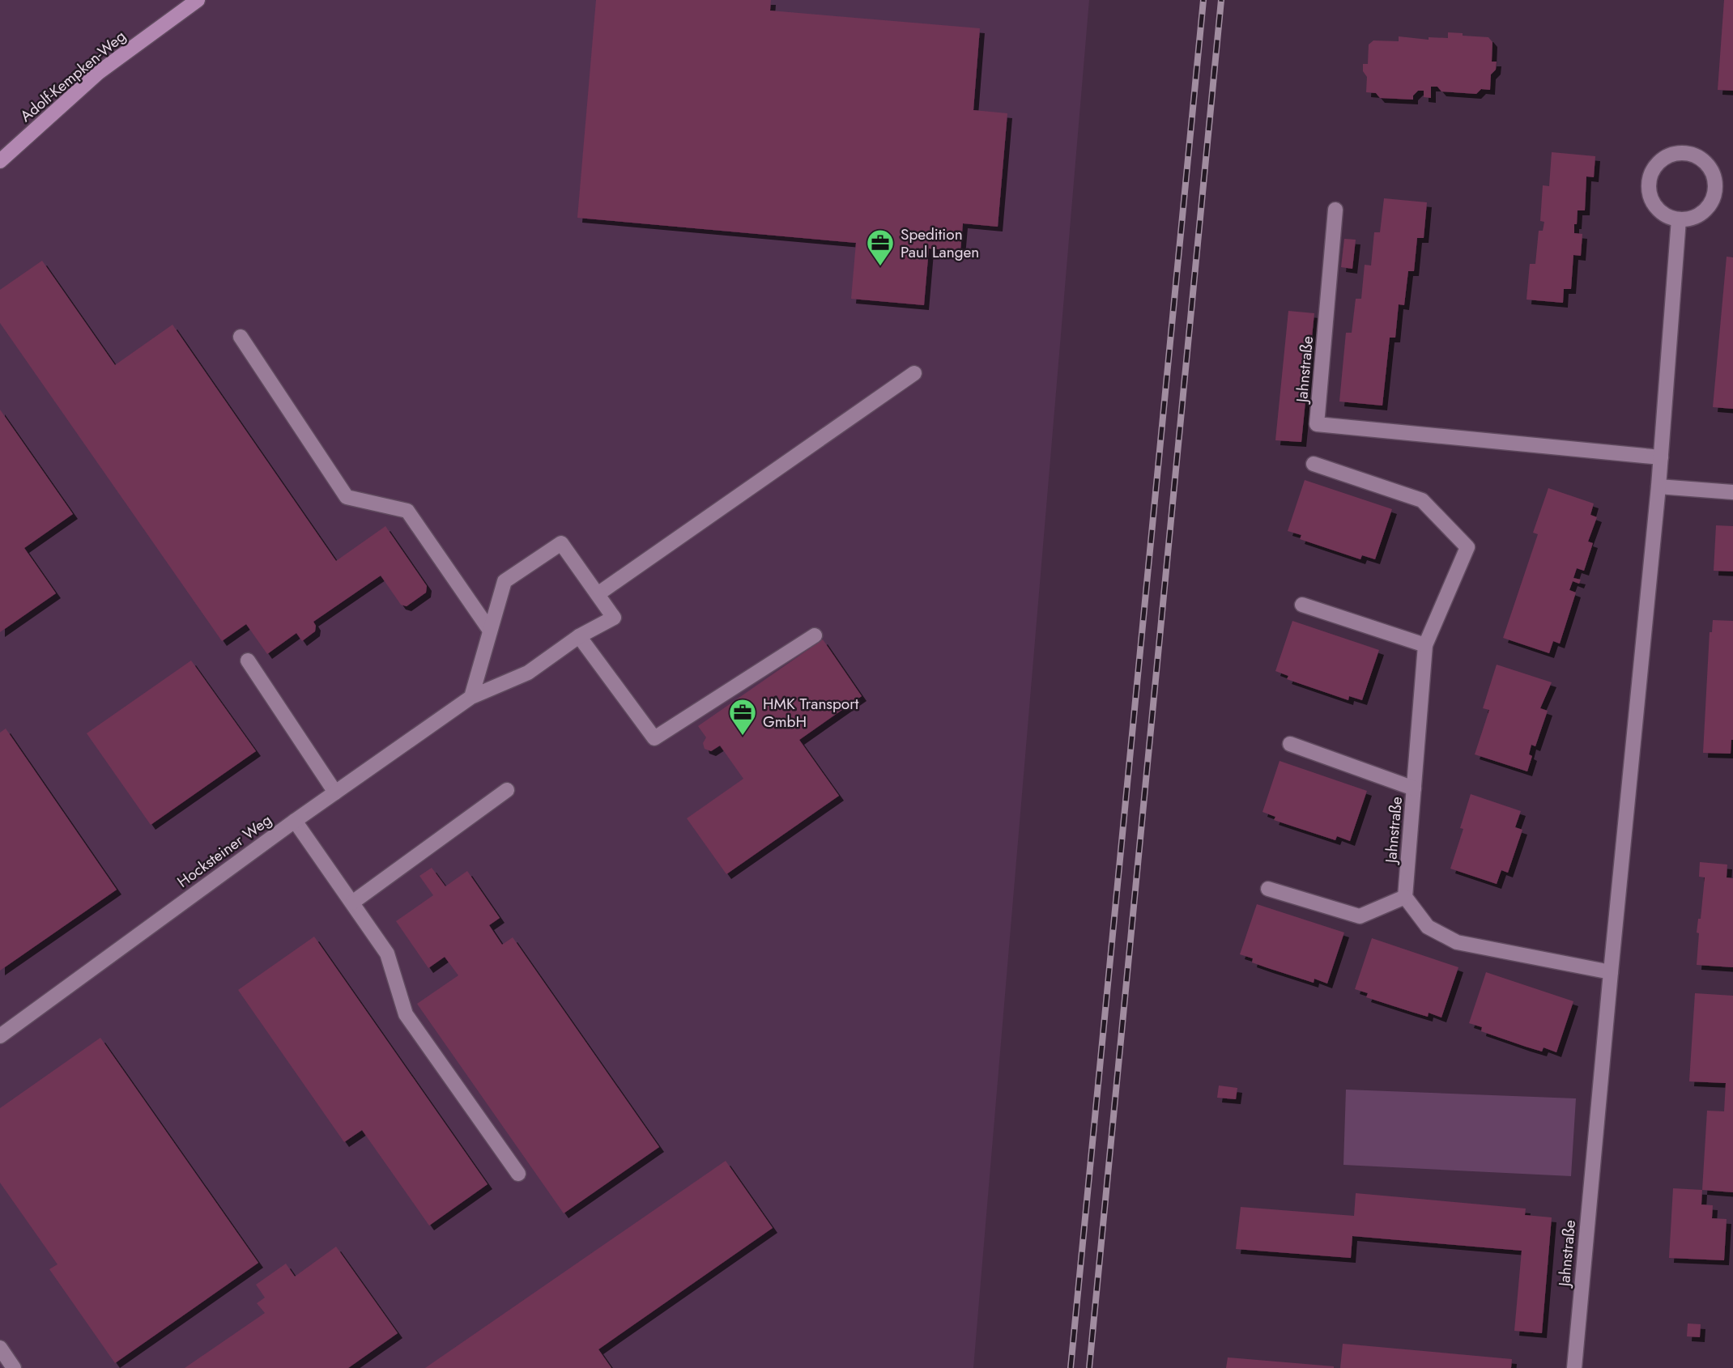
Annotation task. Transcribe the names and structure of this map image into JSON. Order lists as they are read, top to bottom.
{
  "streets": {
    "main road": ["Adolf-Kempken-Weg"],
    "street": ["Jahnstraße", "Hocksteiner Weg"]
  },
  "places": {
    "office": ["Spedition Paul Langen", "HMK Transport GmbH"]
  }
}
